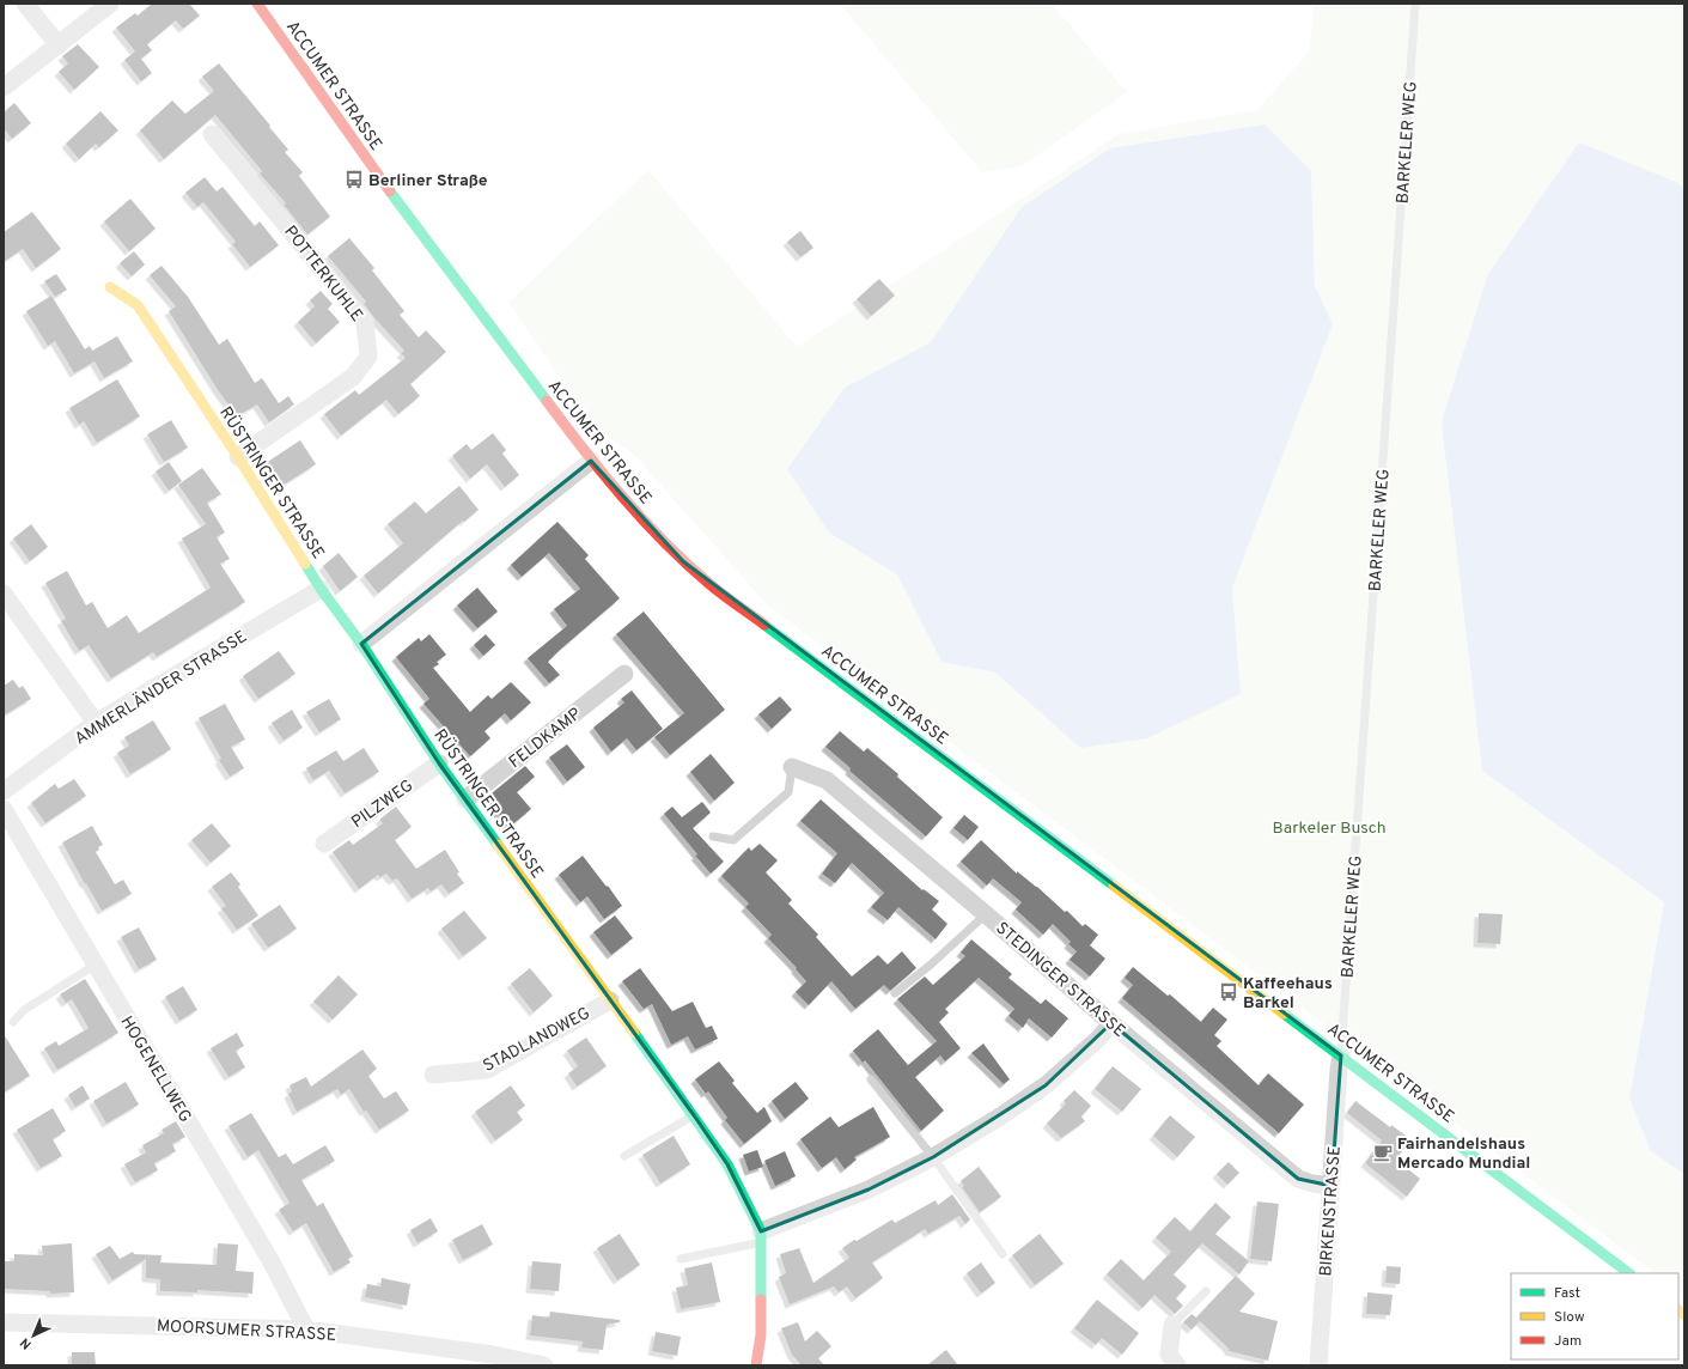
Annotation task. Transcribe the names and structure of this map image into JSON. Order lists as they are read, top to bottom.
{
  "streets": {
    "street": [
      "ACCUMER STRASSE",
      "POTTERKUHLE",
      "RÜSTRINGER STRASSE",
      "AMMERLÄNDER STRASSE",
      "FELDKAMP",
      "PILZWEG",
      "STEDINGER STRASSE",
      "STADLANDWEG",
      "HOGENELLWEG",
      "BIRKENSTRASSE",
      "MOORSUMER STRASSE"
    ],
    "lane": ["BARKELER WEG"]
  },
  "crossings": [
    ["ACCUMER STRASSE", "BARKELER WEG"],
    ["ACCUMER STRASSE", "BIRKENSTRASSE"],
    ["BARKELER WEG", "BIRKENSTRASSE"],
    ["POTTERKUHLE", "RÜSTRINGER STRASSE"],
    ["RÜSTRINGER STRASSE", "AMMERLÄNDER STRASSE"],
    ["RÜSTRINGER STRASSE", "FELDKAMP"],
    ["RÜSTRINGER STRASSE", "PILZWEG"],
    ["RÜSTRINGER STRASSE", "STADLANDWEG"],
    ["STEDINGER STRASSE", "BIRKENSTRASSE"],
    ["HOGENELLWEG", "MOORSUMER STRASSE"]
  ],
  "parks": ["Barkeler Busch"],
  "places": {
    "bus stop": ["Berliner Straße", "Kaffeehaus Barkel"],
    "cafe": ["Fairhandelshaus Mercado Mundial"]
  },
  "legend": ["Fast", "Slow", "Jam"],
  "north": "bottom left"
}
